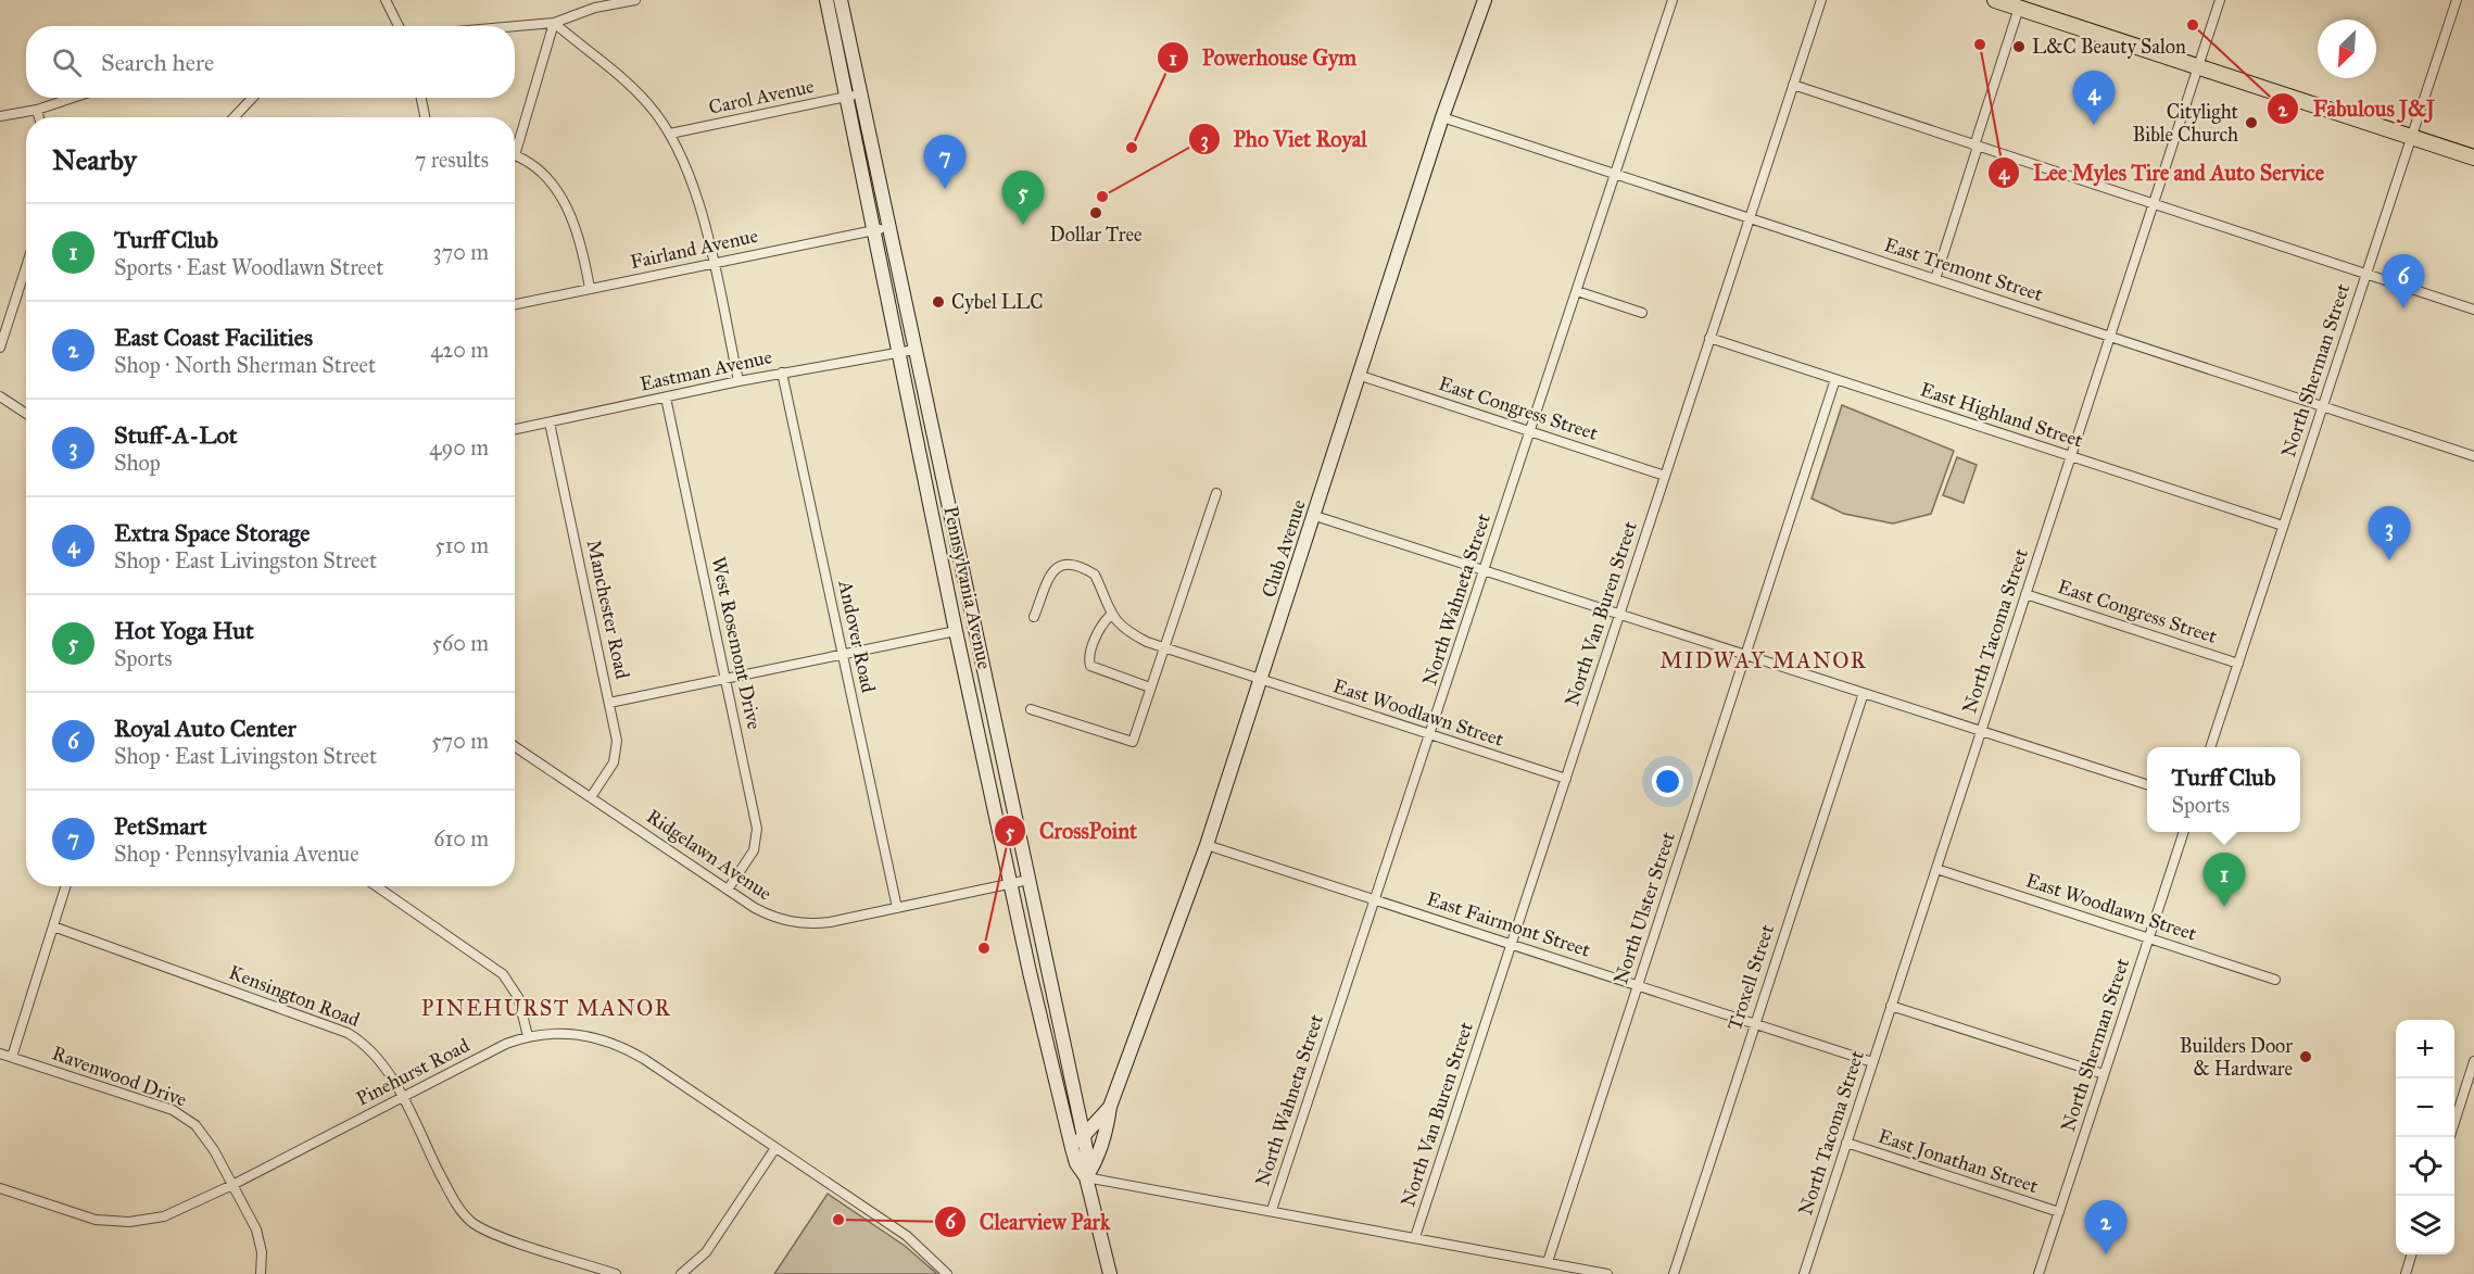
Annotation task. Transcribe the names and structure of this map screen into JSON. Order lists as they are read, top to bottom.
{
  "streets": {
    "street": [
      "Carol Avenue",
      "Fairland Avenue",
      "East Tremont Street",
      "Eastman Avenue",
      "North Sherman Street",
      "East Congress Street",
      "East Highland Street",
      "Club Avenue",
      "Pennsylvania Avenue",
      "North Wahneta Street",
      "Manchester Road",
      "North Van Buren Street",
      "North Tacoma Street",
      "Andover Road",
      "West Rosemont Drive",
      "East Woodlawn Street",
      "Ridgelawn Avenue",
      "North Ulster Street",
      "East Fairmont Street",
      "Troxell Street",
      "Kensington Road",
      "Pinehurst Road",
      "Ravenwood Drive",
      "East Jonathan Street"
    ]
  },
  "crossings": [
    ["Carol Avenue", "Pennsylvania Avenue"],
    ["Fairland Avenue", "Pennsylvania Avenue"],
    ["East Tremont Street", "North Sherman Street"],
    ["East Tremont Street", "Club Avenue"],
    ["East Tremont Street", "North Wahneta Street"],
    ["East Tremont Street", "North Van Buren Street"],
    ["East Tremont Street", "North Tacoma Street"],
    ["Eastman Avenue", "Pennsylvania Avenue"],
    ["Eastman Avenue", "Manchester Road"],
    ["Eastman Avenue", "Andover Road"],
    ["Eastman Avenue", "West Rosemont Drive"],
    ["North Sherman Street", "East Congress Street"],
    ["North Sherman Street", "East Highland Street"],
    ["North Sherman Street", "East Woodlawn Street"],
    ["North Sherman Street", "East Jonathan Street"],
    ["East Congress Street", "Club Avenue"],
    ["East Congress Street", "North Wahneta Street"],
    ["East Congress Street", "North Van Buren Street"],
    ["East Congress Street", "North Tacoma Street"],
    ["East Highland Street", "North Van Buren Street"],
    ["East Highland Street", "North Tacoma Street"],
    ["East Highland Street", "North Ulster Street"],
    ["Club Avenue", "Pennsylvania Avenue"],
    ["Club Avenue", "East Woodlawn Street"],
    ["Club Avenue", "East Fairmont Street"],
    ["Pennsylvania Avenue", "Ridgelawn Avenue"],
    ["North Wahneta Street", "East Woodlawn Street"],
    ["North Wahneta Street", "East Fairmont Street"],
    ["Manchester Road", "Ridgelawn Avenue"],
    ["North Van Buren Street", "East Woodlawn Street"],
    ["North Van Buren Street", "East Fairmont Street"],
    ["North Tacoma Street", "East Woodlawn Street"],
    ["North Tacoma Street", "East Fairmont Street"],
    ["North Tacoma Street", "East Jonathan Street"],
    ["Andover Road", "Ridgelawn Avenue"],
    ["West Rosemont Drive", "Ridgelawn Avenue"],
    ["North Ulster Street", "East Fairmont Street"],
    ["East Fairmont Street", "Troxell Street"],
    ["Kensington Road", "Pinehurst Road"],
    ["Pinehurst Road", "Ravenwood Drive"]
  ],
  "districts": ["MIDWAY MANOR", "PINEHURST MANOR"],
  "places": [
    "Fabulous J&J",
    "Lee Myles Tire and Auto Service",
    "L&C Beauty Salon",
    "Citylight Bible Church",
    "Powerhouse Gym",
    "Pho Viet Royal",
    "Dollar Tree",
    "Cybel LLC",
    "CrossPoint",
    "Builders Door & Hardware",
    "Clearview Park"
  ],
  "north": "bottom left",
  "page": {
    "search": "Search here",
    "pins": [
      "4",
      "7",
      "5",
      "6",
      "3",
      "1",
      "2"
    ],
    "heading": ["Nearby", "7 results"],
    "list": [
      {
        "mark": "1",
        "name": "Turff Club",
        "note": "Sports · East Woodlawn Street",
        "value": "370 m"
      },
      {
        "mark": "2",
        "name": "East Coast Facilities",
        "note": "Shop · North Sherman Street",
        "value": "420 m"
      },
      {
        "mark": "3",
        "name": "Stuff-A-Lot",
        "note": "Shop",
        "value": "490 m"
      },
      {
        "mark": "4",
        "name": "Extra Space Storage",
        "note": "Shop · East Livingston Street",
        "value": "510 m"
      },
      {
        "mark": "5",
        "name": "Hot Yoga Hut",
        "note": "Sports",
        "value": "560 m"
      },
      {
        "mark": "6",
        "name": "Royal Auto Center",
        "note": "Shop · East Livingston Street",
        "value": "570 m"
      },
      {
        "mark": "7",
        "name": "PetSmart",
        "note": "Shop · Pennsylvania Avenue",
        "value": "610 m"
      }
    ],
    "popup": ["Turff Club", "Sports"],
    "map_buttons": ["+", "−"]
  }
}
